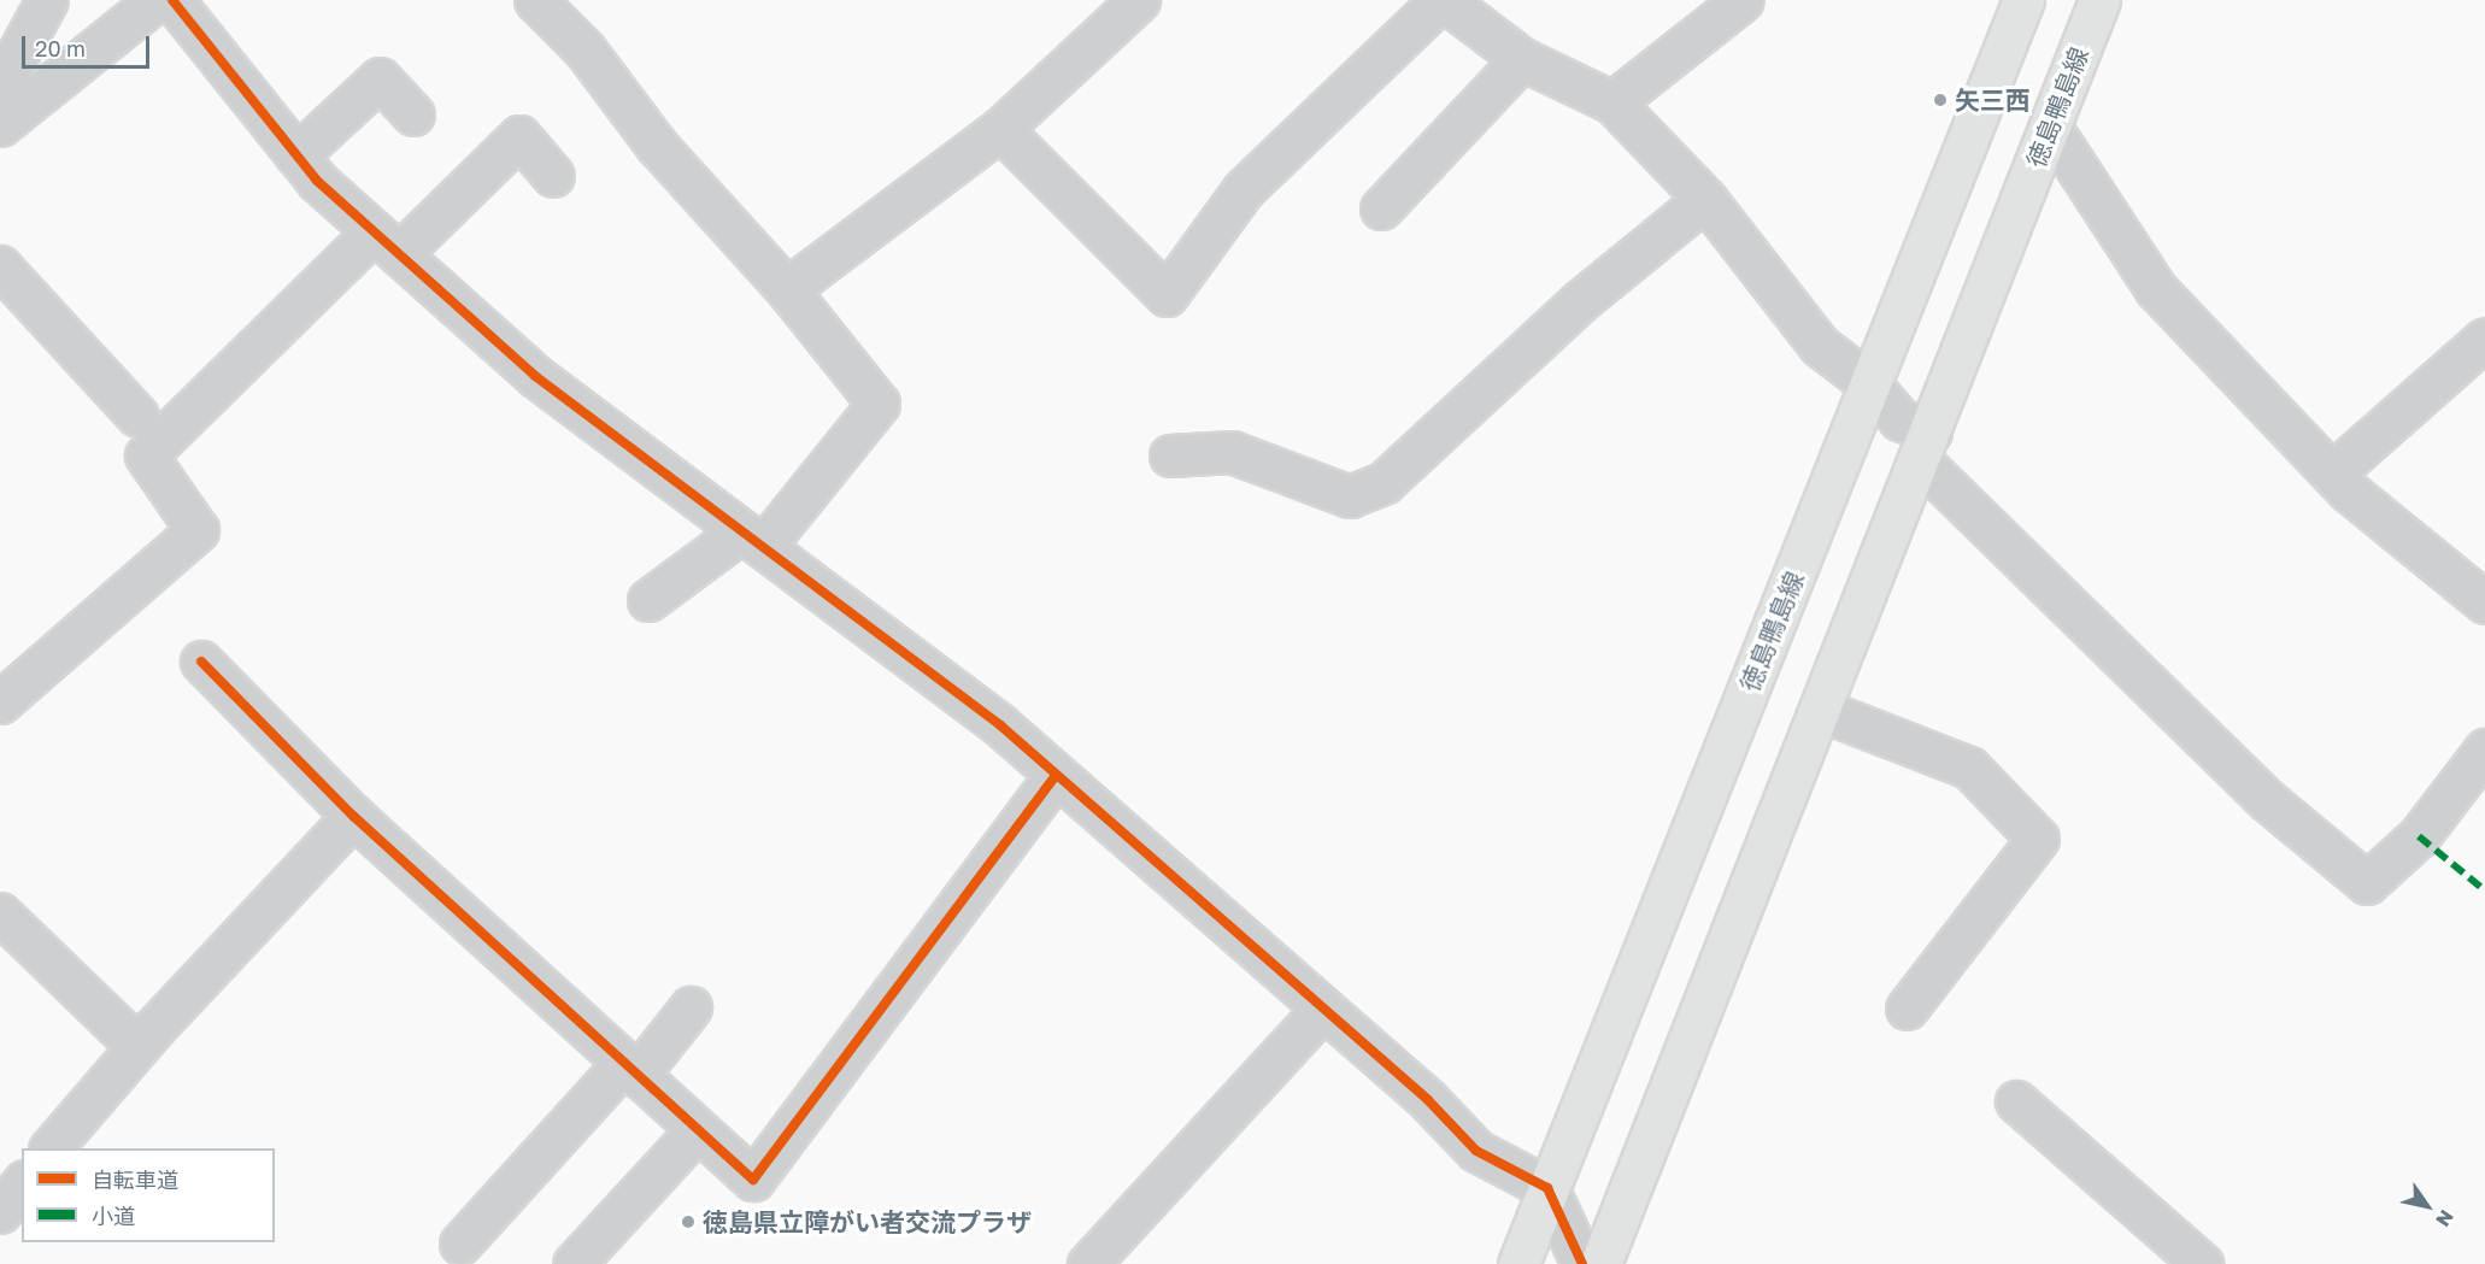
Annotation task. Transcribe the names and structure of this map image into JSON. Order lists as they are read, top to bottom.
{
  "streets": {
    "main road": ["徳島鴨島線"]
  },
  "places": ["矢三西", "徳島県立障がい者交流プラザ"],
  "legend": ["自転車道", "小道"],
  "scale_bar": "20 m",
  "north": "bottom right"
}
